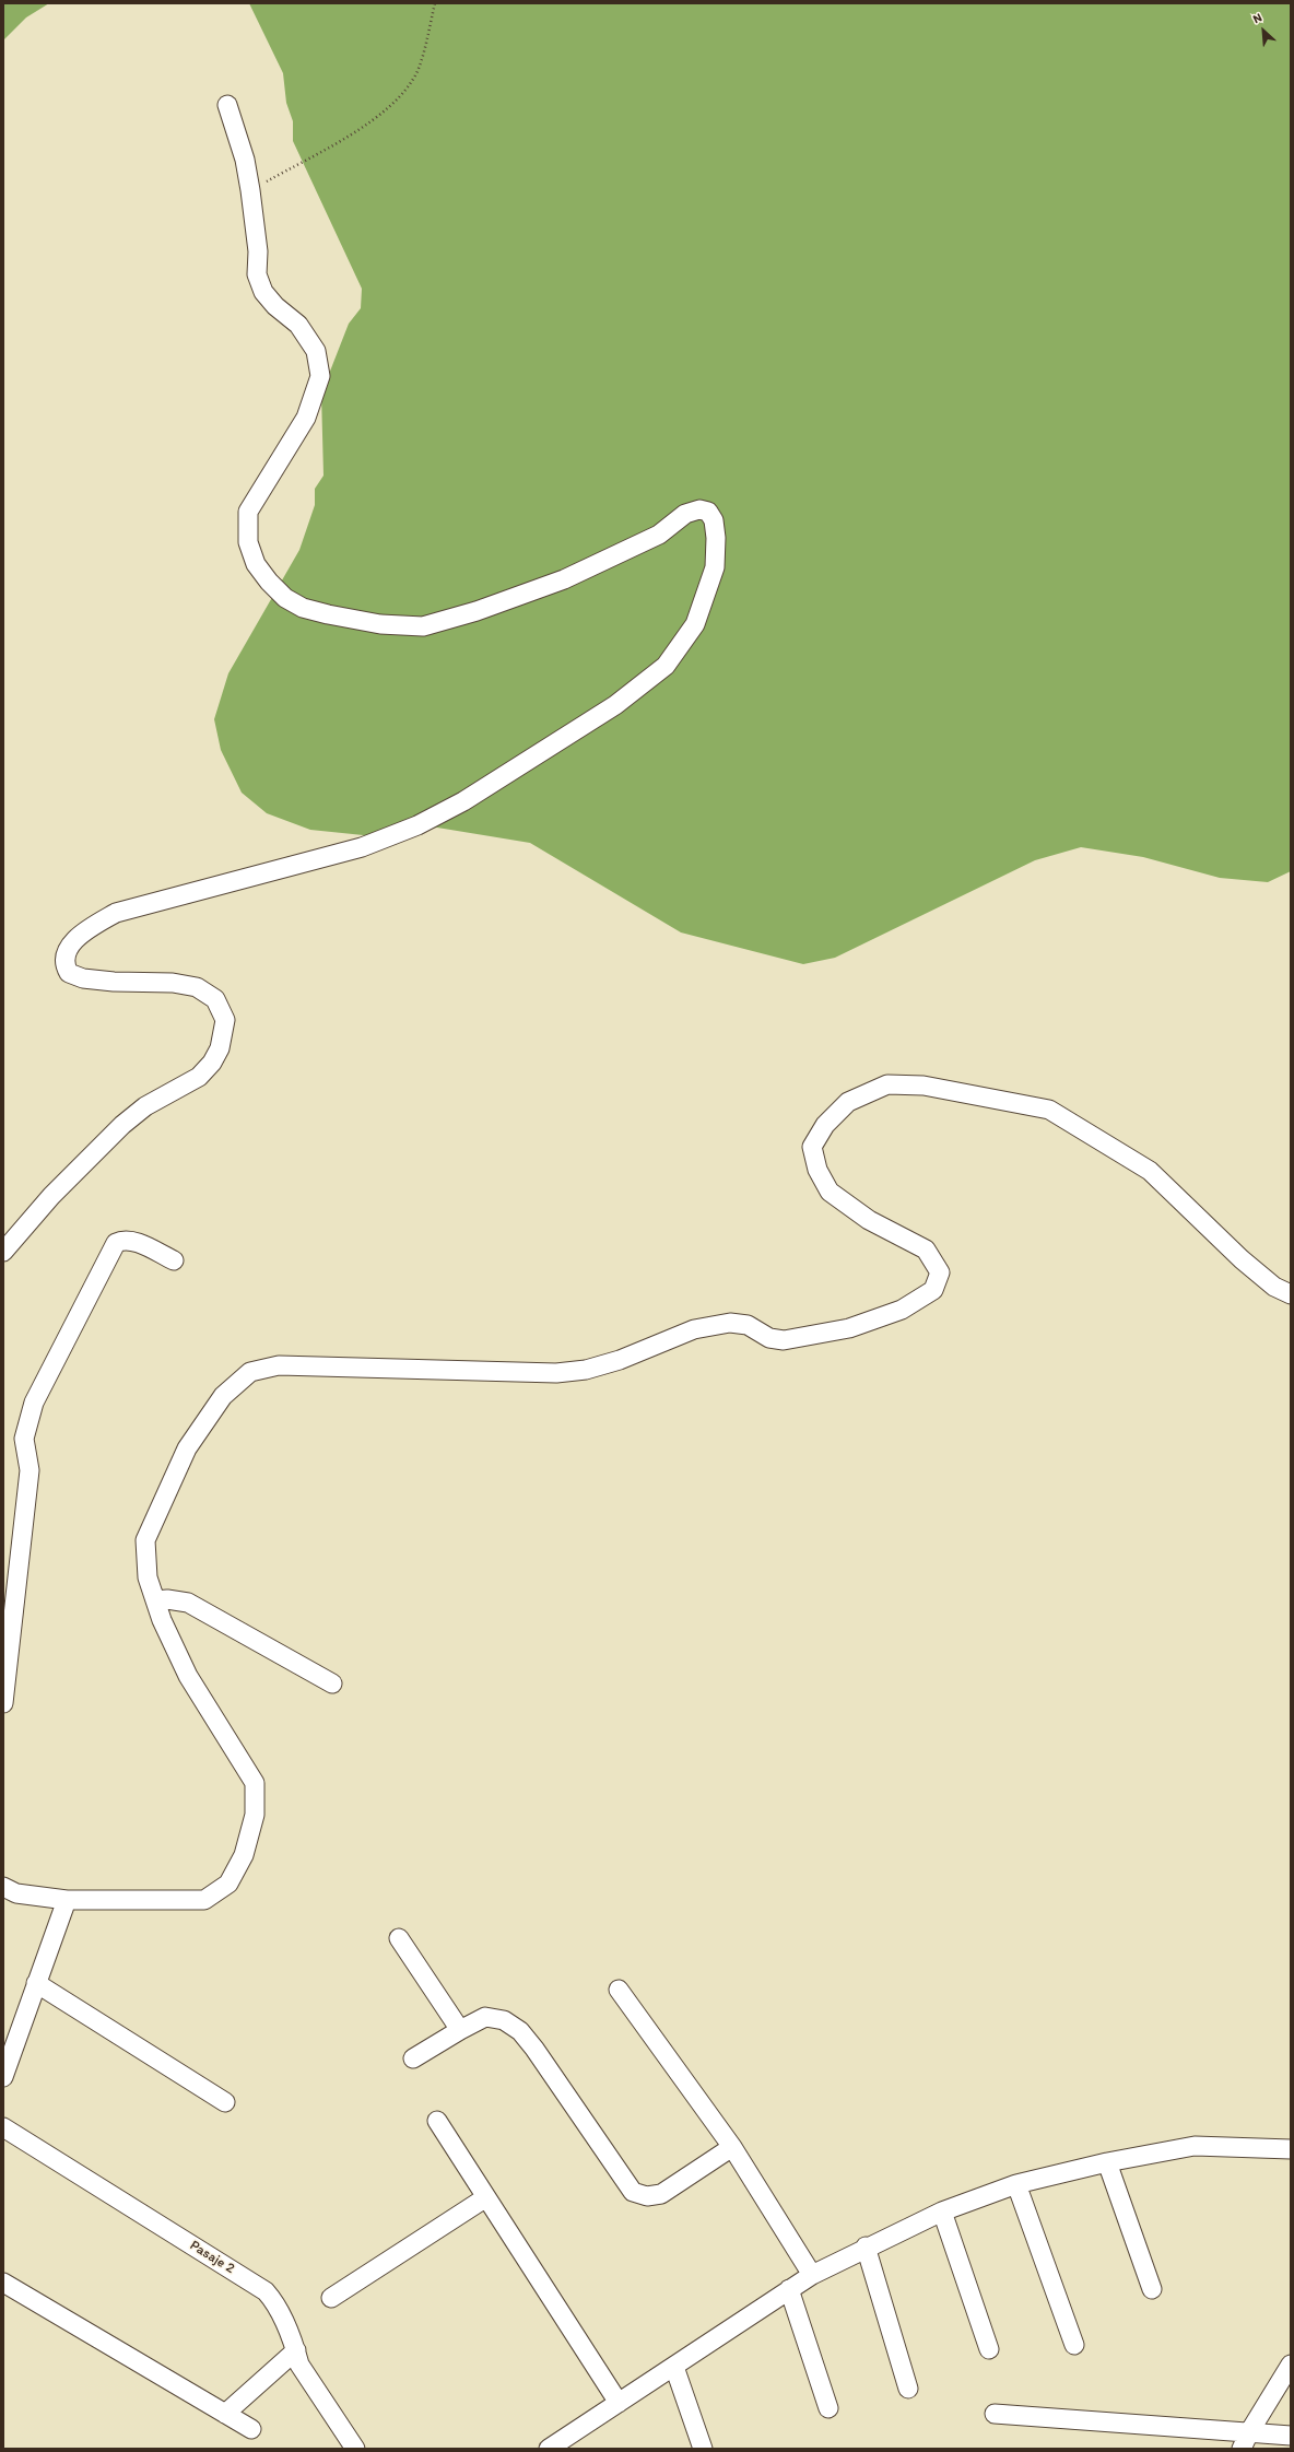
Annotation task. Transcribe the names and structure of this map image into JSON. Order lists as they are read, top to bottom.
{
  "streets": {
    "street": ["Pasaje 2"]
  },
  "north": "top left"
}
